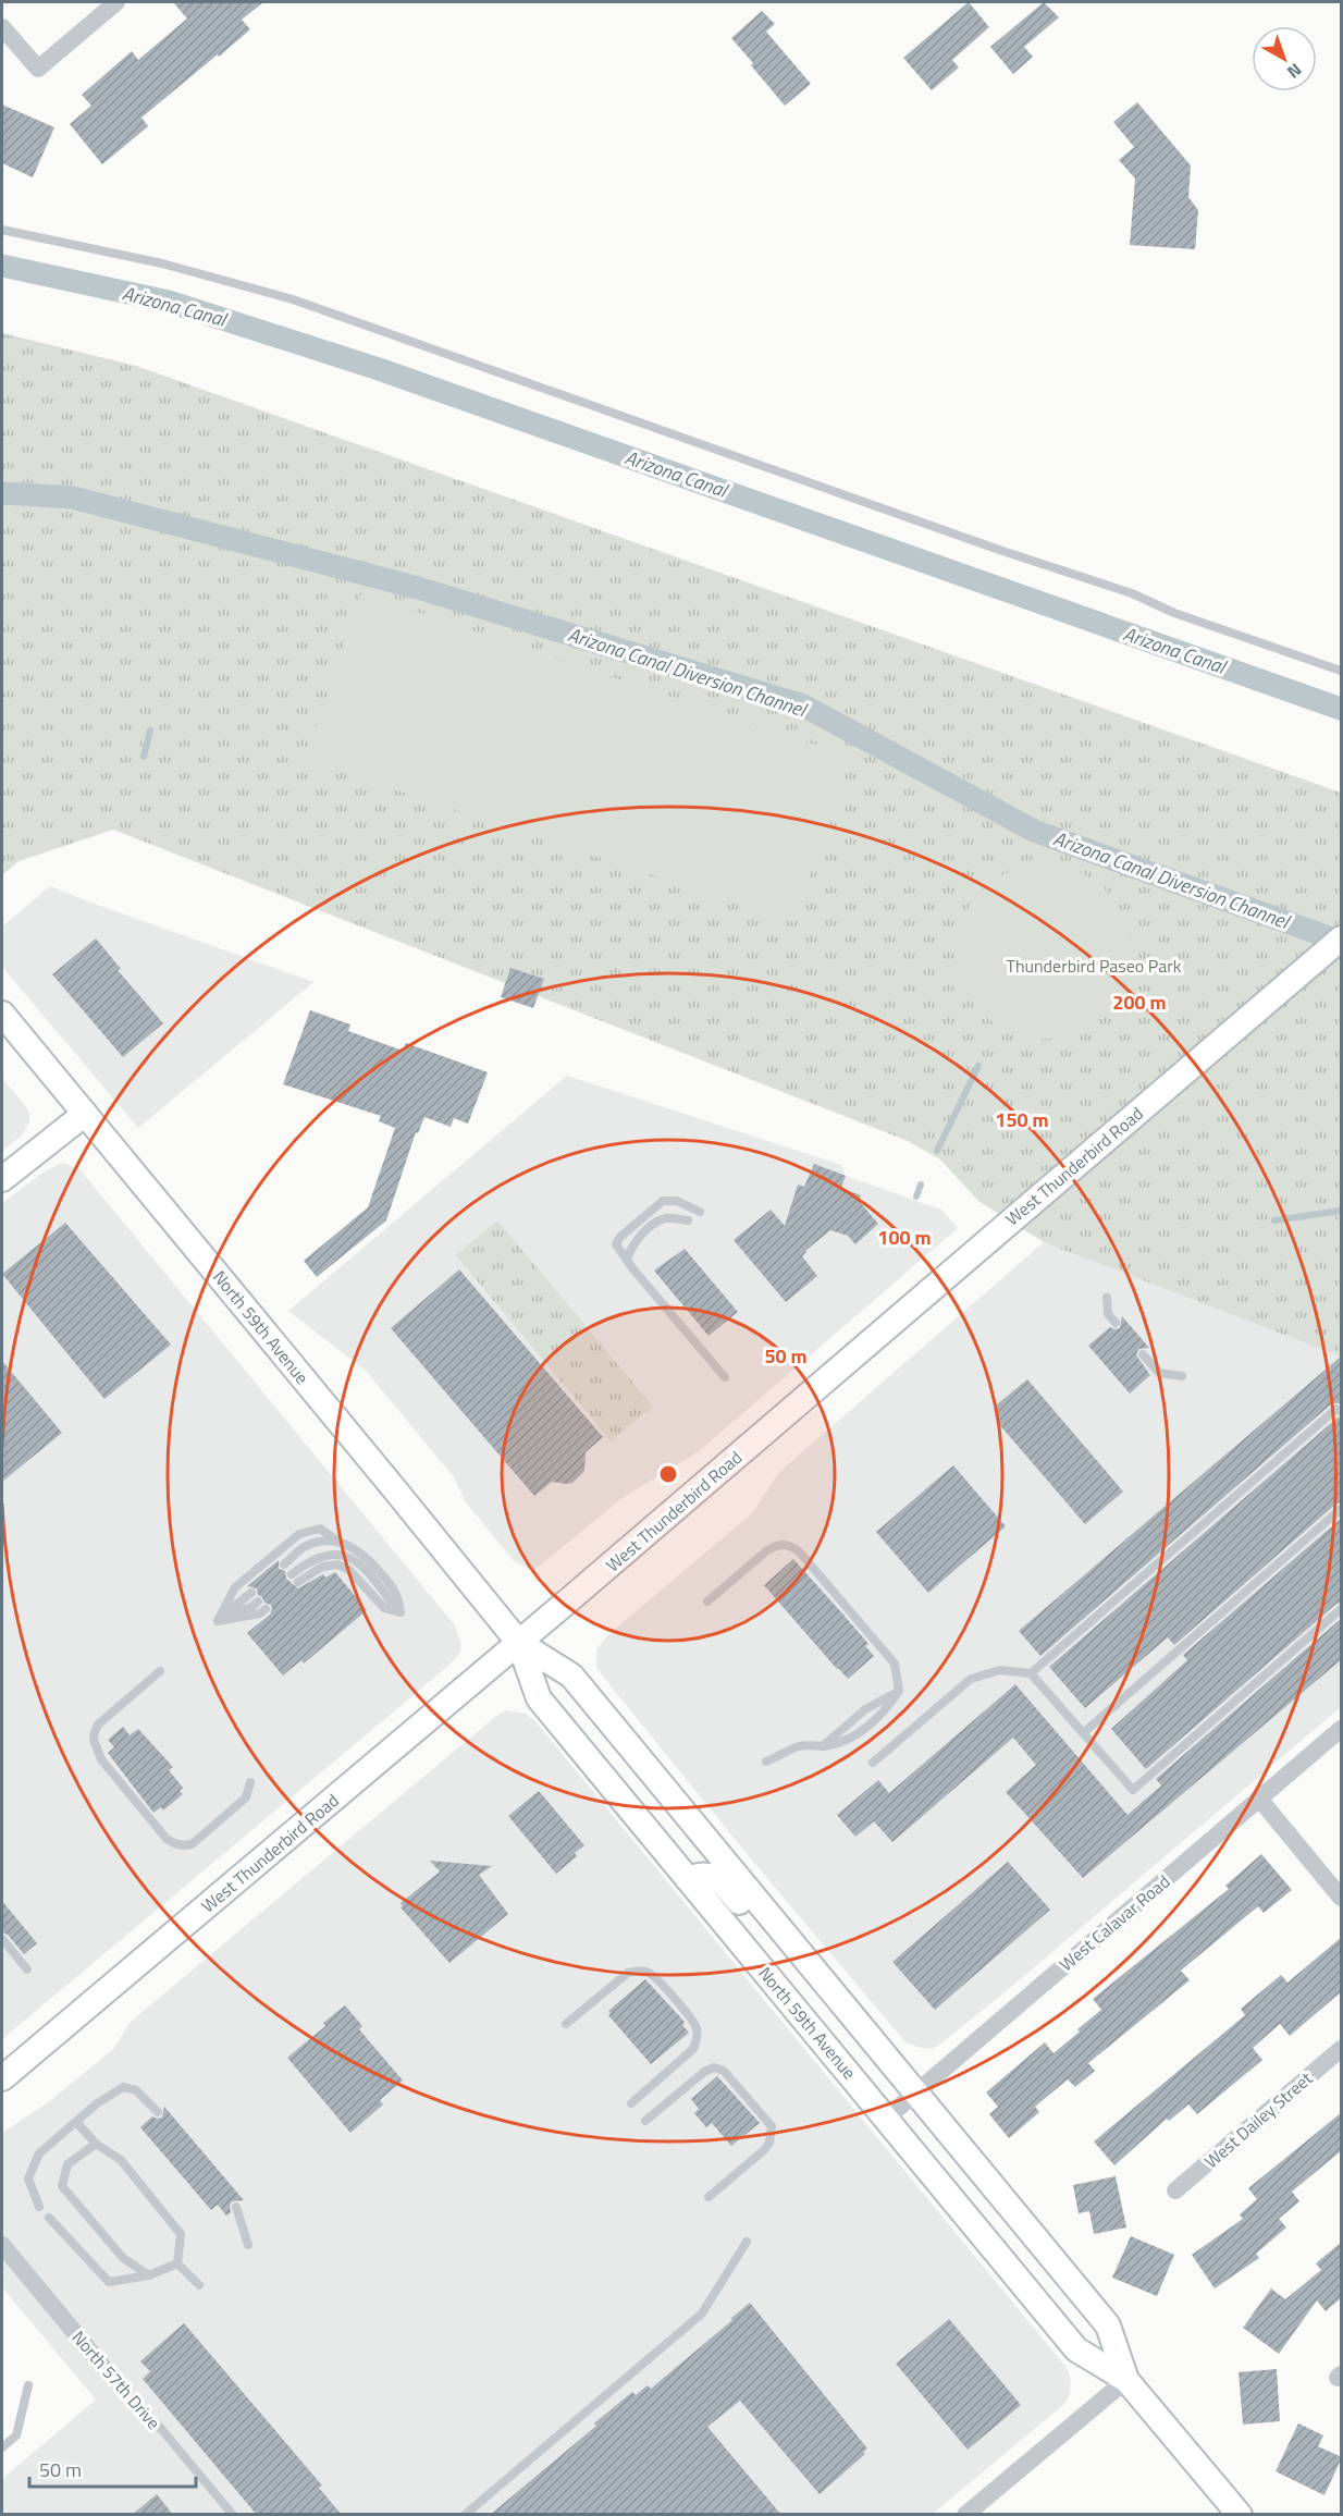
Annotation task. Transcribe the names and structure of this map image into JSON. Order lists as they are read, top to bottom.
{
  "streets": {
    "main road": ["West Thunderbird Road", "North 59th Avenue"],
    "street": ["West Calavar Road", "West Dailey Street", "North 57th Drive"]
  },
  "crossings": [
    ["West Thunderbird Road", "North 59th Avenue"],
    ["North 59th Avenue", "West Calavar Road"]
  ],
  "water": ["Arizona Canal", "Arizona Canal Diversion Channel"],
  "parks": ["Thunderbird Paseo Park"],
  "scale_bar": "50 m",
  "north": "bottom right",
  "rings": [
    "200 m",
    "150 m",
    "100 m",
    "50 m"
  ]
}
